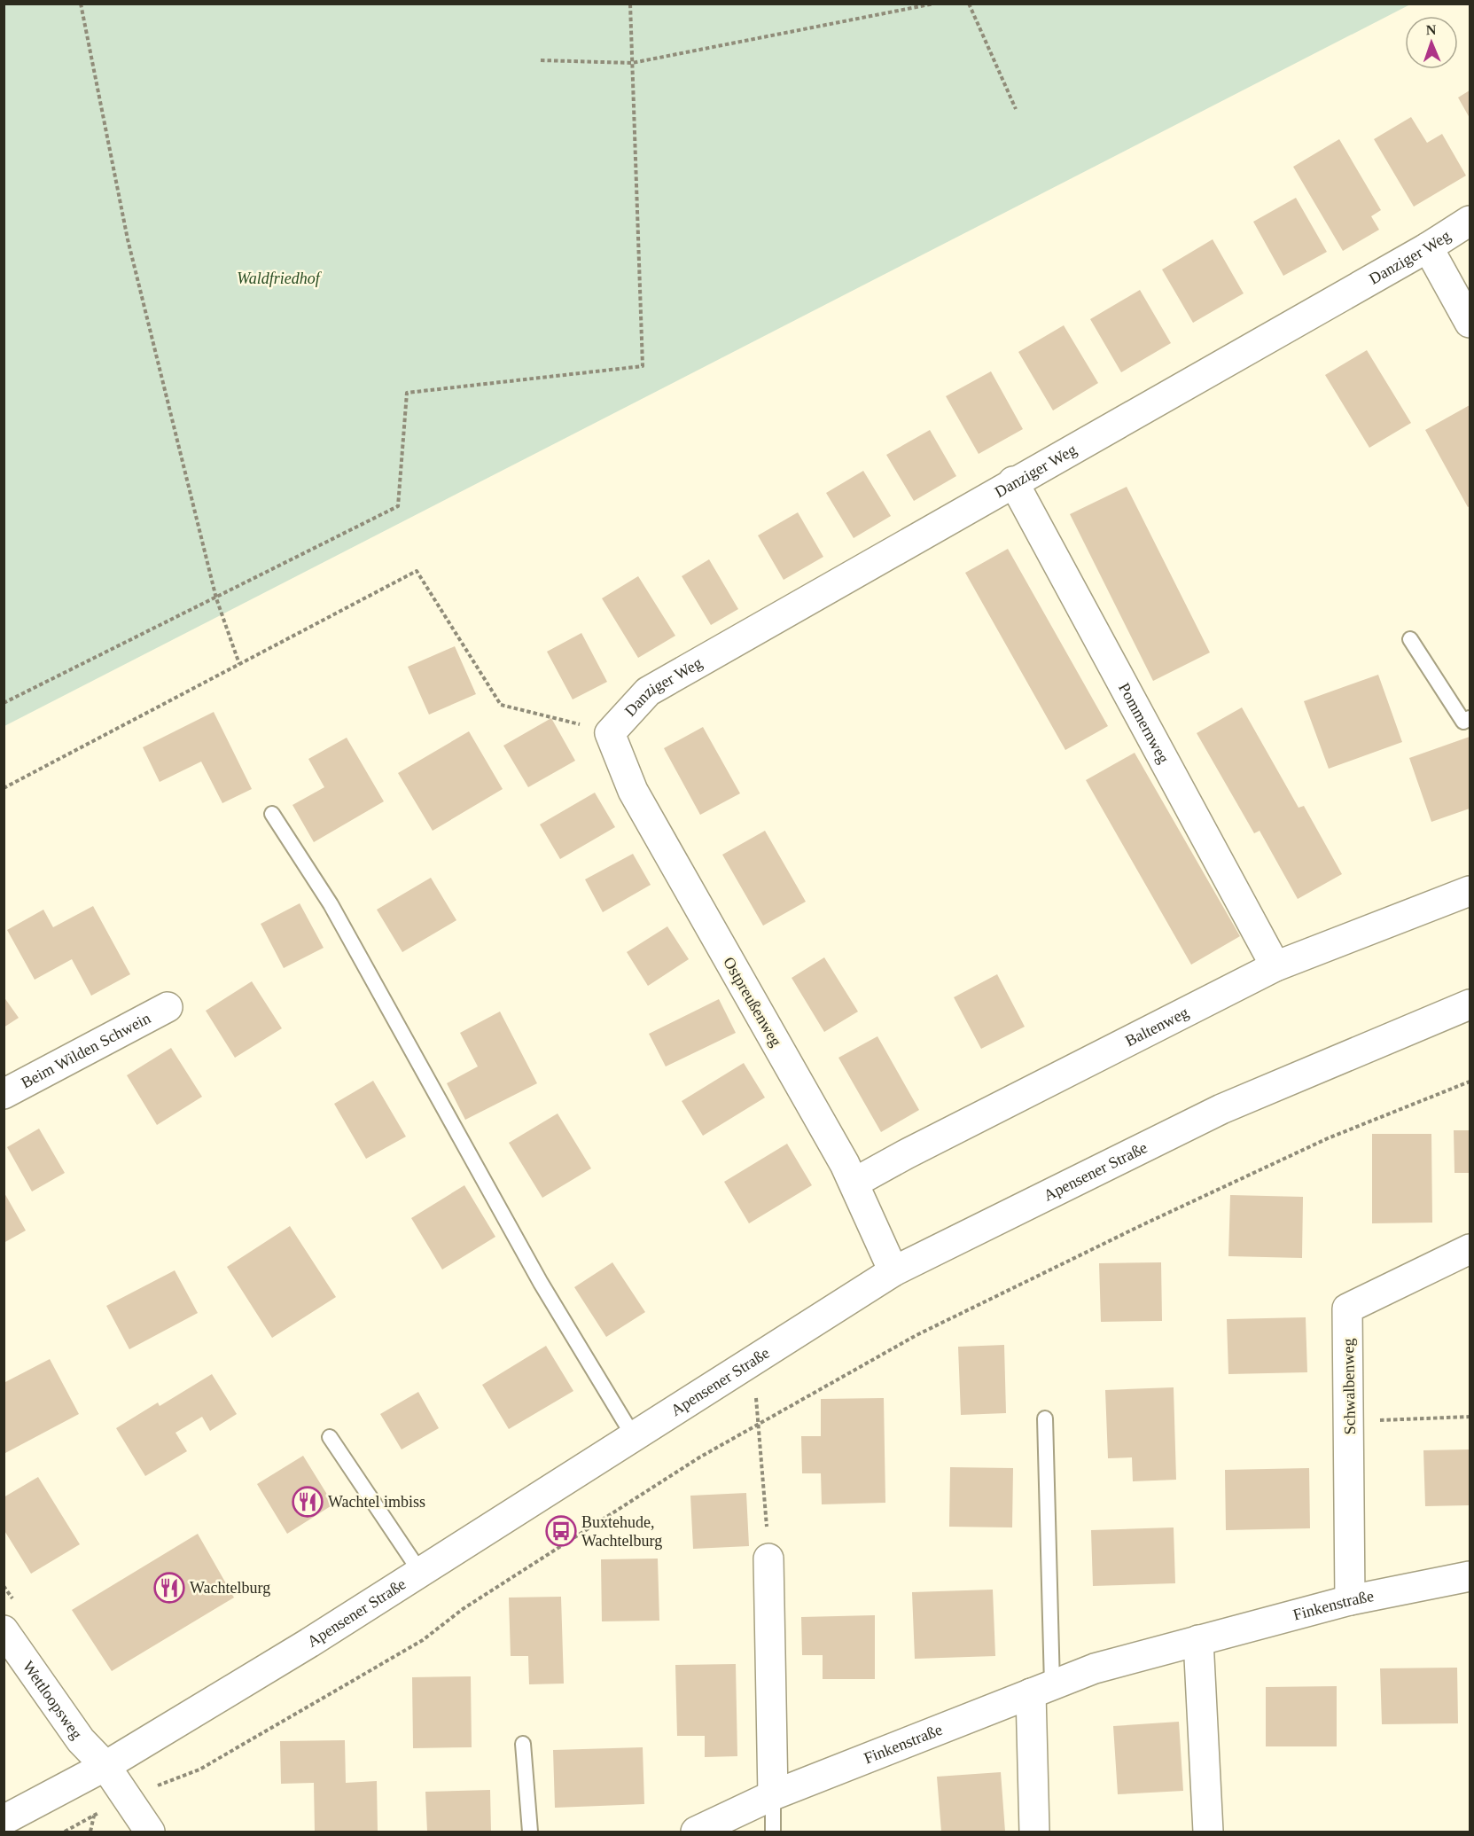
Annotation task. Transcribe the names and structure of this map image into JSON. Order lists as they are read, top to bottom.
{
  "streets": {
    "street": [
      "Danziger Weg",
      "Pommernweg",
      "Ostpreußenweg",
      "Baltenweg",
      "Beim Wilden Schwein",
      "Apensener Straße",
      "Schwalbenweg",
      "Finkenstraße",
      "Wettloopsweg"
    ]
  },
  "crossings": [
    ["Danziger Weg", "Pommernweg"],
    ["Danziger Weg", "Ostpreußenweg"],
    ["Pommernweg", "Baltenweg"],
    ["Ostpreußenweg", "Baltenweg"],
    ["Ostpreußenweg", "Apensener Straße"],
    ["Apensener Straße", "Wettloopsweg"],
    ["Schwalbenweg", "Finkenstraße"]
  ],
  "parks": ["Waldfriedhof"],
  "places": {
    "restaurant": ["Wachtel imbiss", "Wachtelburg"],
    "bus stop": ["Buxtehude, Wachtelburg"]
  },
  "north": "top"
}
